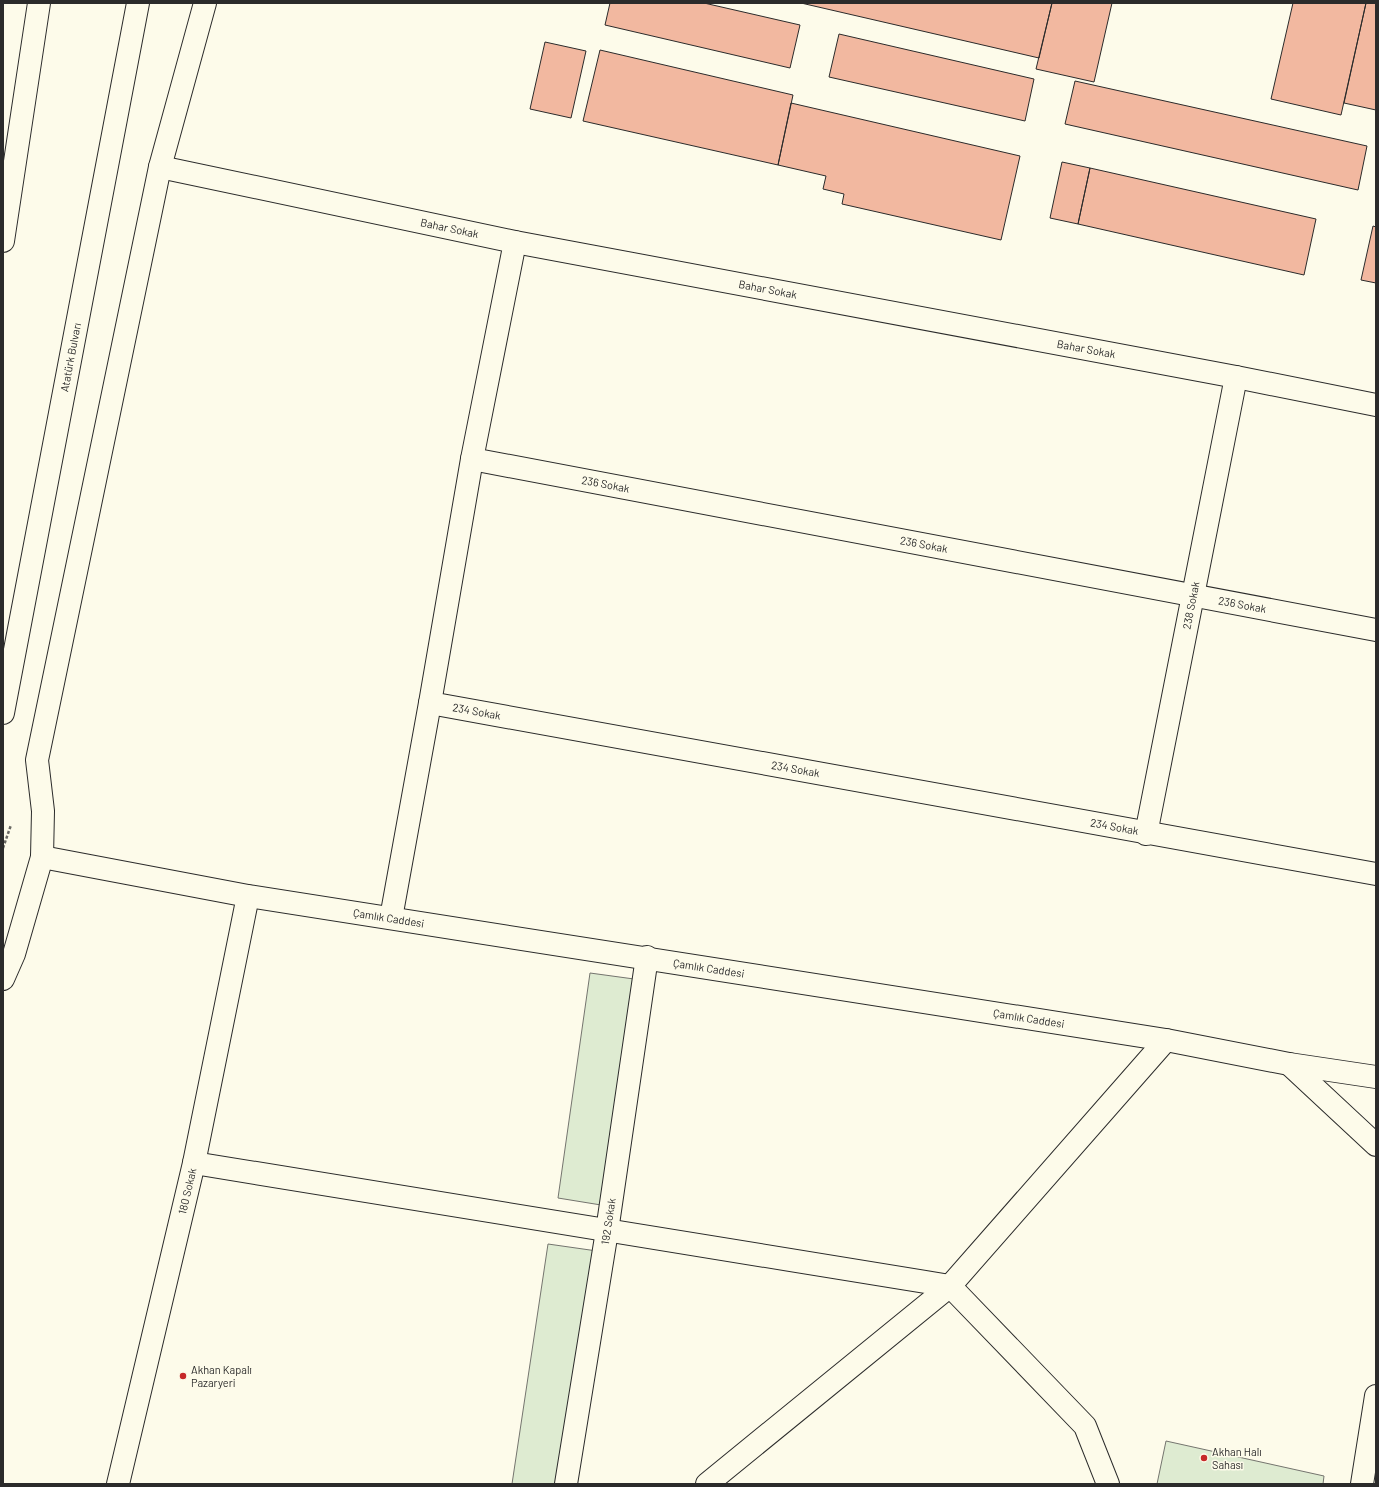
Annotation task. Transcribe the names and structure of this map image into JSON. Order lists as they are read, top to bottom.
{
  "streets": {
    "street": [
      "Bahar Sokak",
      "Atatürk Bulvarı",
      "236 Sokak",
      "238 Sokak",
      "234 Sokak",
      "Çamlık Caddesi",
      "180 Sokak",
      "192 Sokak"
    ]
  },
  "crossings": [
    ["Bahar Sokak", "238 Sokak"],
    ["236 Sokak", "238 Sokak"],
    ["238 Sokak", "234 Sokak"],
    ["Çamlık Caddesi", "180 Sokak"],
    ["Çamlık Caddesi", "192 Sokak"]
  ],
  "places": ["Akhan Kapalı Pazaryeri", "Akhan Halı Sahası"]
}
